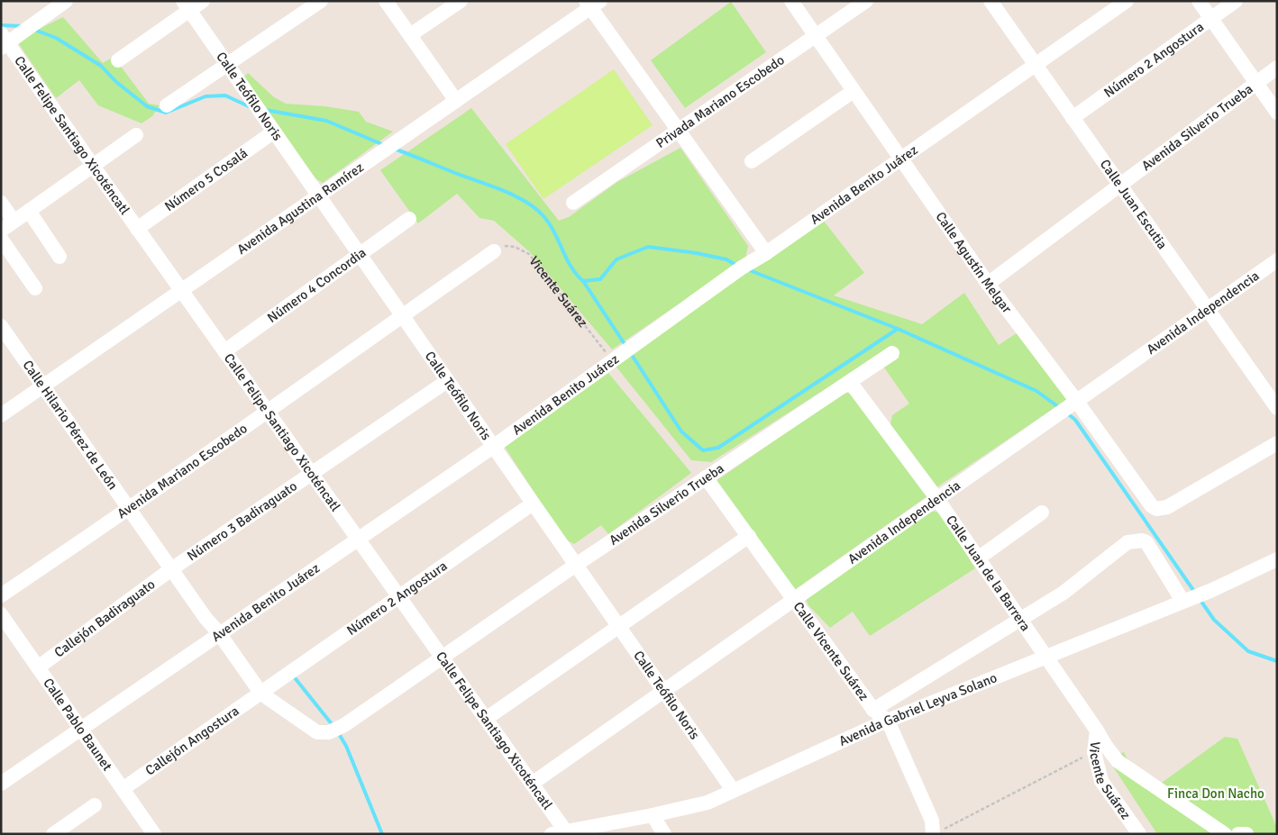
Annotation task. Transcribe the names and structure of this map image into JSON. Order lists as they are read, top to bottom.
{
  "streets": {
    "street": [
      "Número 2 Angostura",
      "Calle Teófilo Noris",
      "Privada Mariano Escobedo",
      "Avenida Silverio Trueba",
      "Calle Felipe Santiago Xicoténcatl",
      "Número 5 Cosalá",
      "Avenida Benito Juárez",
      "Calle Juan Escutia",
      "Avenida Agustina Ramírez",
      "Calle Agustín Melgar",
      "Número 4 Concordia",
      "Vicente Suárez",
      "Avenida Independencia",
      "Calle Hilario Pérez de León",
      "Avenida Mariano Escobedo",
      "Número 3 Badiraguato",
      "Calle Juan de la Barrera",
      "Callejón Badiraguato",
      "Calle Vicente Suárez",
      "Avenida Gabriel Leyva Solano",
      "Calle Pablo Baunet",
      "Callejón Angostura"
    ]
  },
  "crossings": [
    ["Número 2 Angostura", "Calle Teófilo Noris"],
    ["Número 2 Angostura", "Calle Felipe Santiago Xicoténcatl"],
    ["Número 2 Angostura", "Calle Juan Escutia"],
    ["Número 2 Angostura", "Calle Hilario Pérez de León"],
    ["Número 2 Angostura", "Callejón Angostura"],
    ["Calle Teófilo Noris", "Avenida Silverio Trueba"],
    ["Calle Teófilo Noris", "Número 5 Cosalá"],
    ["Calle Teófilo Noris", "Avenida Benito Juárez"],
    ["Calle Teófilo Noris", "Avenida Agustina Ramírez"],
    ["Calle Teófilo Noris", "Número 4 Concordia"],
    ["Calle Teófilo Noris", "Avenida Independencia"],
    ["Calle Teófilo Noris", "Avenida Mariano Escobedo"],
    ["Calle Teófilo Noris", "Número 3 Badiraguato"],
    ["Calle Teófilo Noris", "Avenida Gabriel Leyva Solano"],
    ["Privada Mariano Escobedo", "Calle Agustín Melgar"],
    ["Avenida Silverio Trueba", "Calle Felipe Santiago Xicoténcatl"],
    ["Avenida Silverio Trueba", "Calle Juan Escutia"],
    ["Avenida Silverio Trueba", "Calle Agustín Melgar"],
    ["Avenida Silverio Trueba", "Calle Hilario Pérez de León"],
    ["Avenida Silverio Trueba", "Calle Juan de la Barrera"],
    ["Avenida Silverio Trueba", "Calle Vicente Suárez"],
    ["Calle Felipe Santiago Xicoténcatl", "Número 5 Cosalá"],
    ["Calle Felipe Santiago Xicoténcatl", "Avenida Benito Juárez"],
    ["Calle Felipe Santiago Xicoténcatl", "Avenida Agustina Ramírez"],
    ["Calle Felipe Santiago Xicoténcatl", "Número 4 Concordia"],
    ["Calle Felipe Santiago Xicoténcatl", "Avenida Independencia"],
    ["Calle Felipe Santiago Xicoténcatl", "Avenida Mariano Escobedo"],
    ["Calle Felipe Santiago Xicoténcatl", "Número 3 Badiraguato"],
    ["Calle Felipe Santiago Xicoténcatl", "Avenida Gabriel Leyva Solano"],
    ["Avenida Benito Juárez", "Calle Juan Escutia"],
    ["Avenida Benito Juárez", "Calle Agustín Melgar"],
    ["Avenida Benito Juárez", "Vicente Suárez"],
    ["Avenida Benito Juárez", "Calle Hilario Pérez de León"],
    ["Avenida Benito Juárez", "Calle Pablo Baunet"],
    ["Calle Juan Escutia", "Avenida Independencia"],
    ["Avenida Agustina Ramírez", "Calle Hilario Pérez de León"],
    ["Calle Agustín Melgar", "Avenida Independencia"],
    ["Vicente Suárez", "Avenida Mariano Escobedo"],
    ["Vicente Suárez", "Calle Juan de la Barrera"],
    ["Vicente Suárez", "Avenida Gabriel Leyva Solano"],
    ["Avenida Independencia", "Calle Juan de la Barrera"],
    ["Avenida Independencia", "Calle Vicente Suárez"],
    ["Calle Hilario Pérez de León", "Avenida Mariano Escobedo"],
    ["Calle Hilario Pérez de León", "Número 3 Badiraguato"],
    ["Calle Hilario Pérez de León", "Callejón Badiraguato"],
    ["Calle Hilario Pérez de León", "Callejón Angostura"],
    ["Número 3 Badiraguato", "Callejón Badiraguato"],
    ["Calle Juan de la Barrera", "Avenida Gabriel Leyva Solano"],
    ["Callejón Badiraguato", "Calle Pablo Baunet"],
    ["Calle Vicente Suárez", "Avenida Gabriel Leyva Solano"],
    ["Calle Pablo Baunet", "Callejón Angostura"]
  ],
  "parks": ["Finca Don Nacho"]
}
